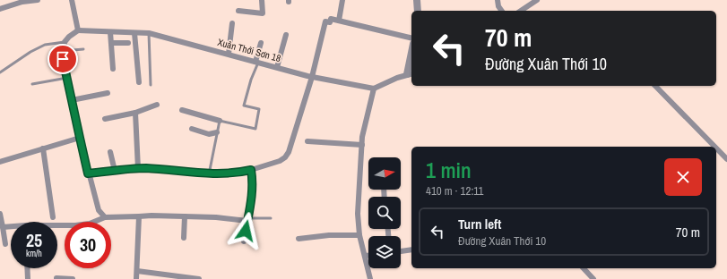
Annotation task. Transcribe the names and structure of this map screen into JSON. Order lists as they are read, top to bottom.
{
  "streets": {
    "street": ["Xuân Thới Sơn 18"]
  },
  "north": "right",
  "page": {
    "turn": ["70 m", "Đường Xuân Thới 10"],
    "heading": ["1 min", "410 m · 12:11"],
    "list": [
      {
        "name": "Turn left",
        "note": "Đường Xuân Thới 10",
        "value": "70 m"
      }
    ],
    "speed": "25 km/h",
    "limit": "30"
  }
}
